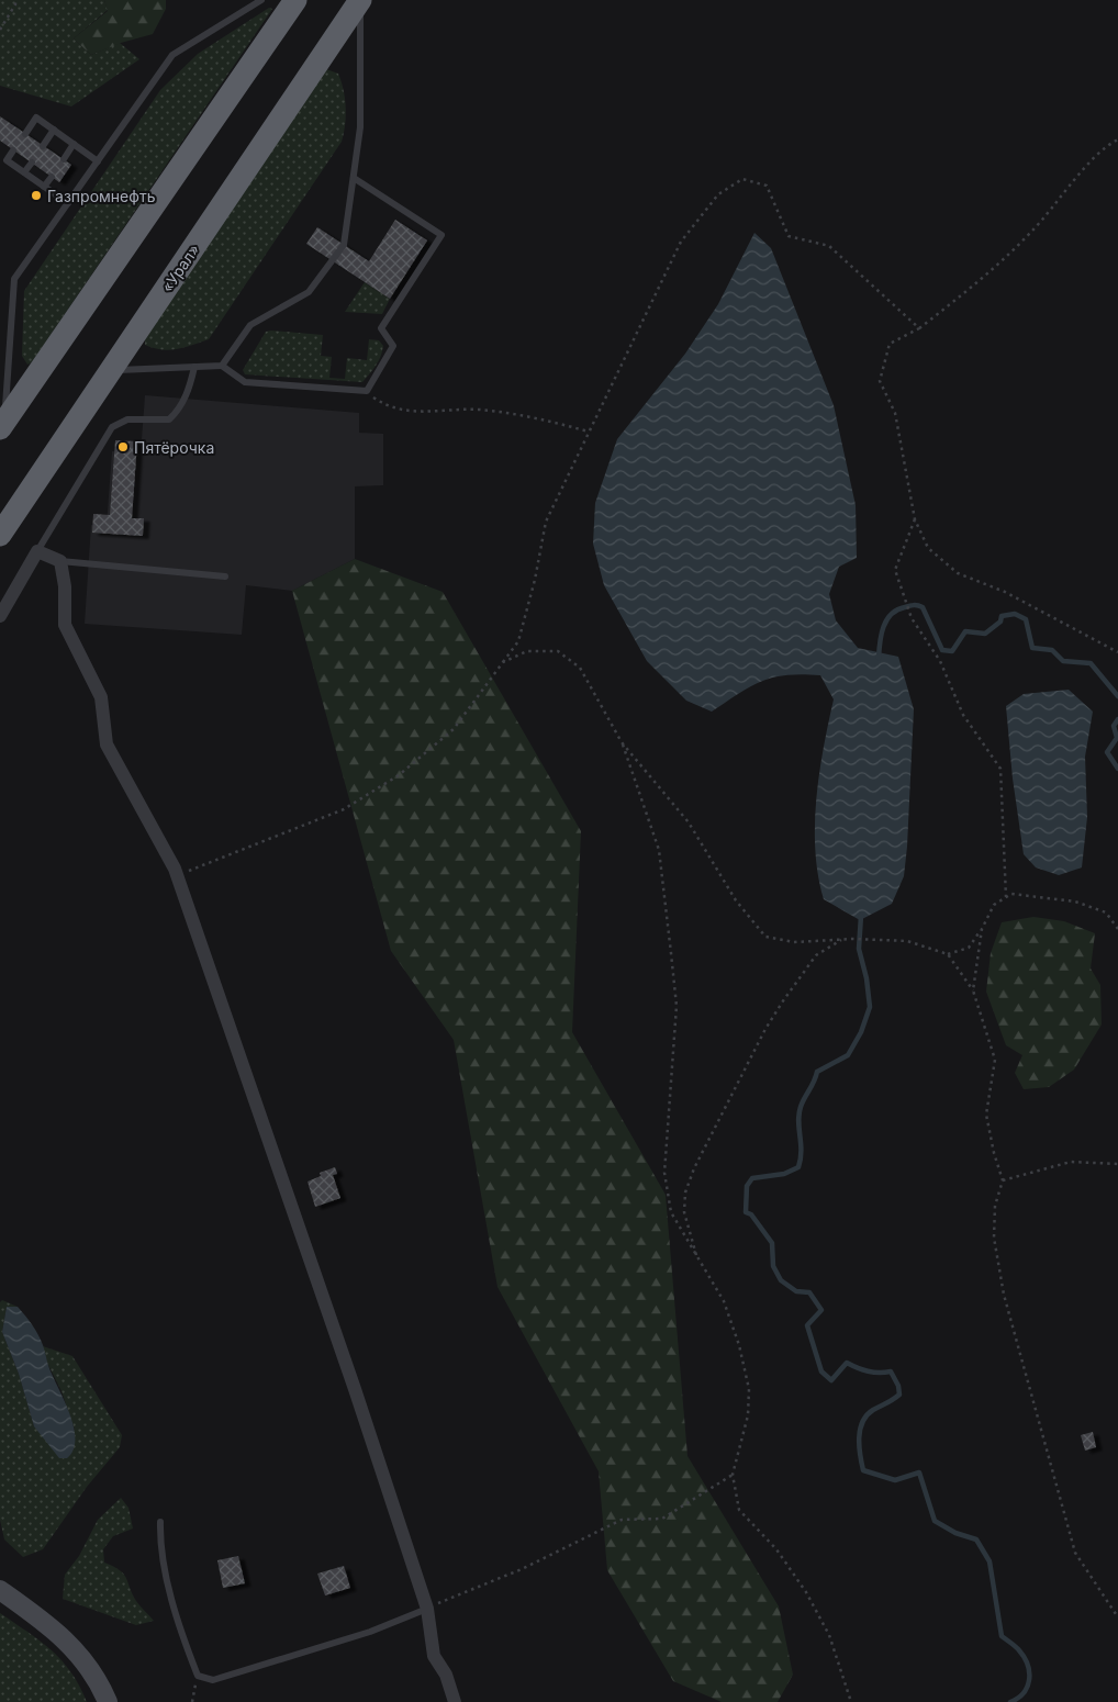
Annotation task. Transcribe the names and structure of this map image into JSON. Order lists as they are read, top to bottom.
{
  "streets": {
    "highway": ["«Урал»"]
  },
  "places": ["Газпромнефть", "Пятёрочка"]
}
